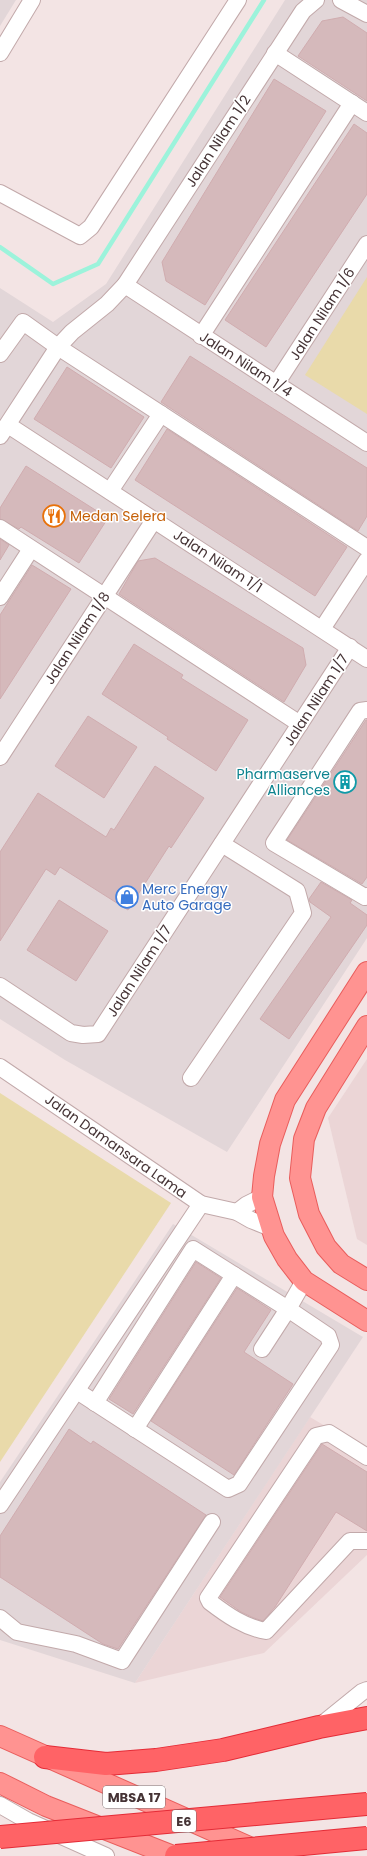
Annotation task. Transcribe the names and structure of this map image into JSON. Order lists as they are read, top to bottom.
{
  "streets": {
    "highway": ["E6"],
    "main road": ["MBSA 17"],
    "street": [
      "Jalan Nilam 1/2",
      "Jalan Nilam 1/6",
      "Jalan Nilam 1/4",
      "Jalan Nilam 1/1",
      "Jalan Nilam 1/8",
      "Jalan Nilam 1/7",
      "Jalan Damansara Lama"
    ]
  },
  "crossings": [
    ["Jalan Nilam 1/2", "Jalan Nilam 1/4"],
    ["Jalan Nilam 1/2", "Jalan Nilam 1/1"],
    ["Jalan Nilam 1/6", "Jalan Nilam 1/4"],
    ["Jalan Nilam 1/1", "Jalan Nilam 1/8"],
    ["Jalan Nilam 1/1", "Jalan Nilam 1/7"]
  ],
  "places": {
    "restaurant": ["Medan Selera"],
    "building": ["Pharmaserve Alliances"],
    "shop": ["Merc Energy Auto Garage"]
  }
}
